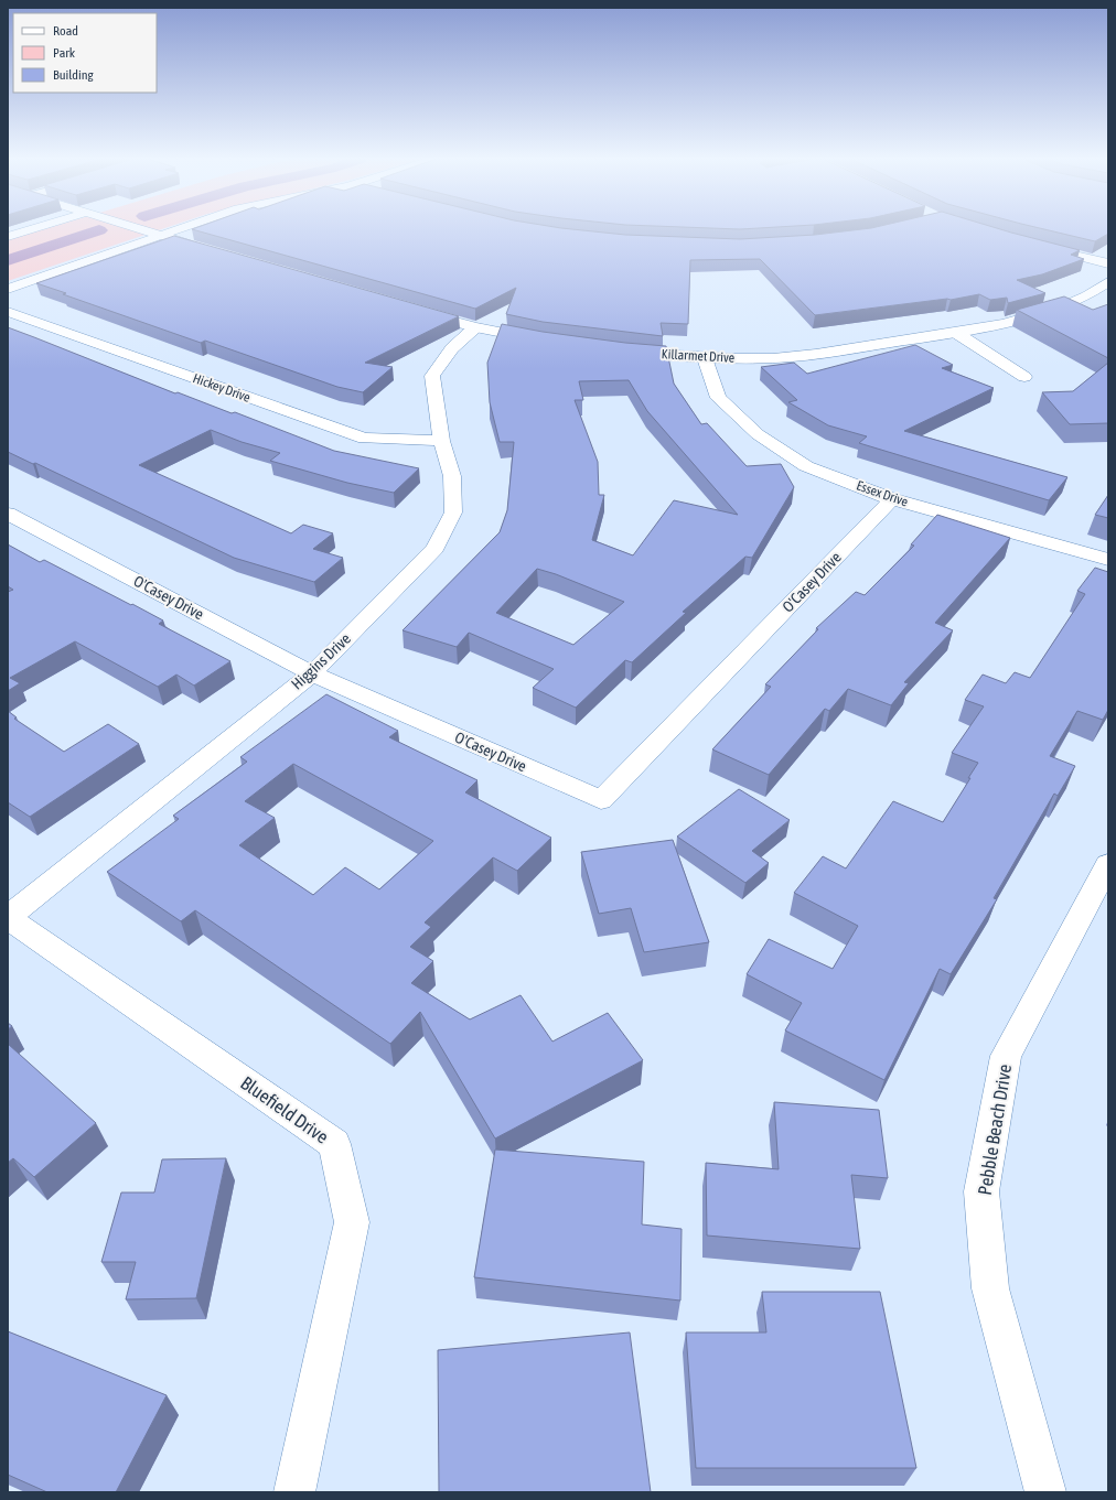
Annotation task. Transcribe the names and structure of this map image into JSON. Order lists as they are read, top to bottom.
{
  "streets": {
    "street": [
      "Killarmet Drive",
      "Hickey Drive",
      "Essex Drive",
      "O'Casey Drive",
      "Higgins Drive",
      "Bluefield Drive",
      "Pebble Beach Drive"
    ]
  },
  "crossings": [
    ["Killarmet Drive", "Essex Drive"],
    ["Hickey Drive", "Higgins Drive"],
    ["Essex Drive", "O'Casey Drive"],
    ["O'Casey Drive", "Higgins Drive"],
    ["Higgins Drive", "Bluefield Drive"]
  ],
  "legend": ["Road", "Park", "Building"]
}
